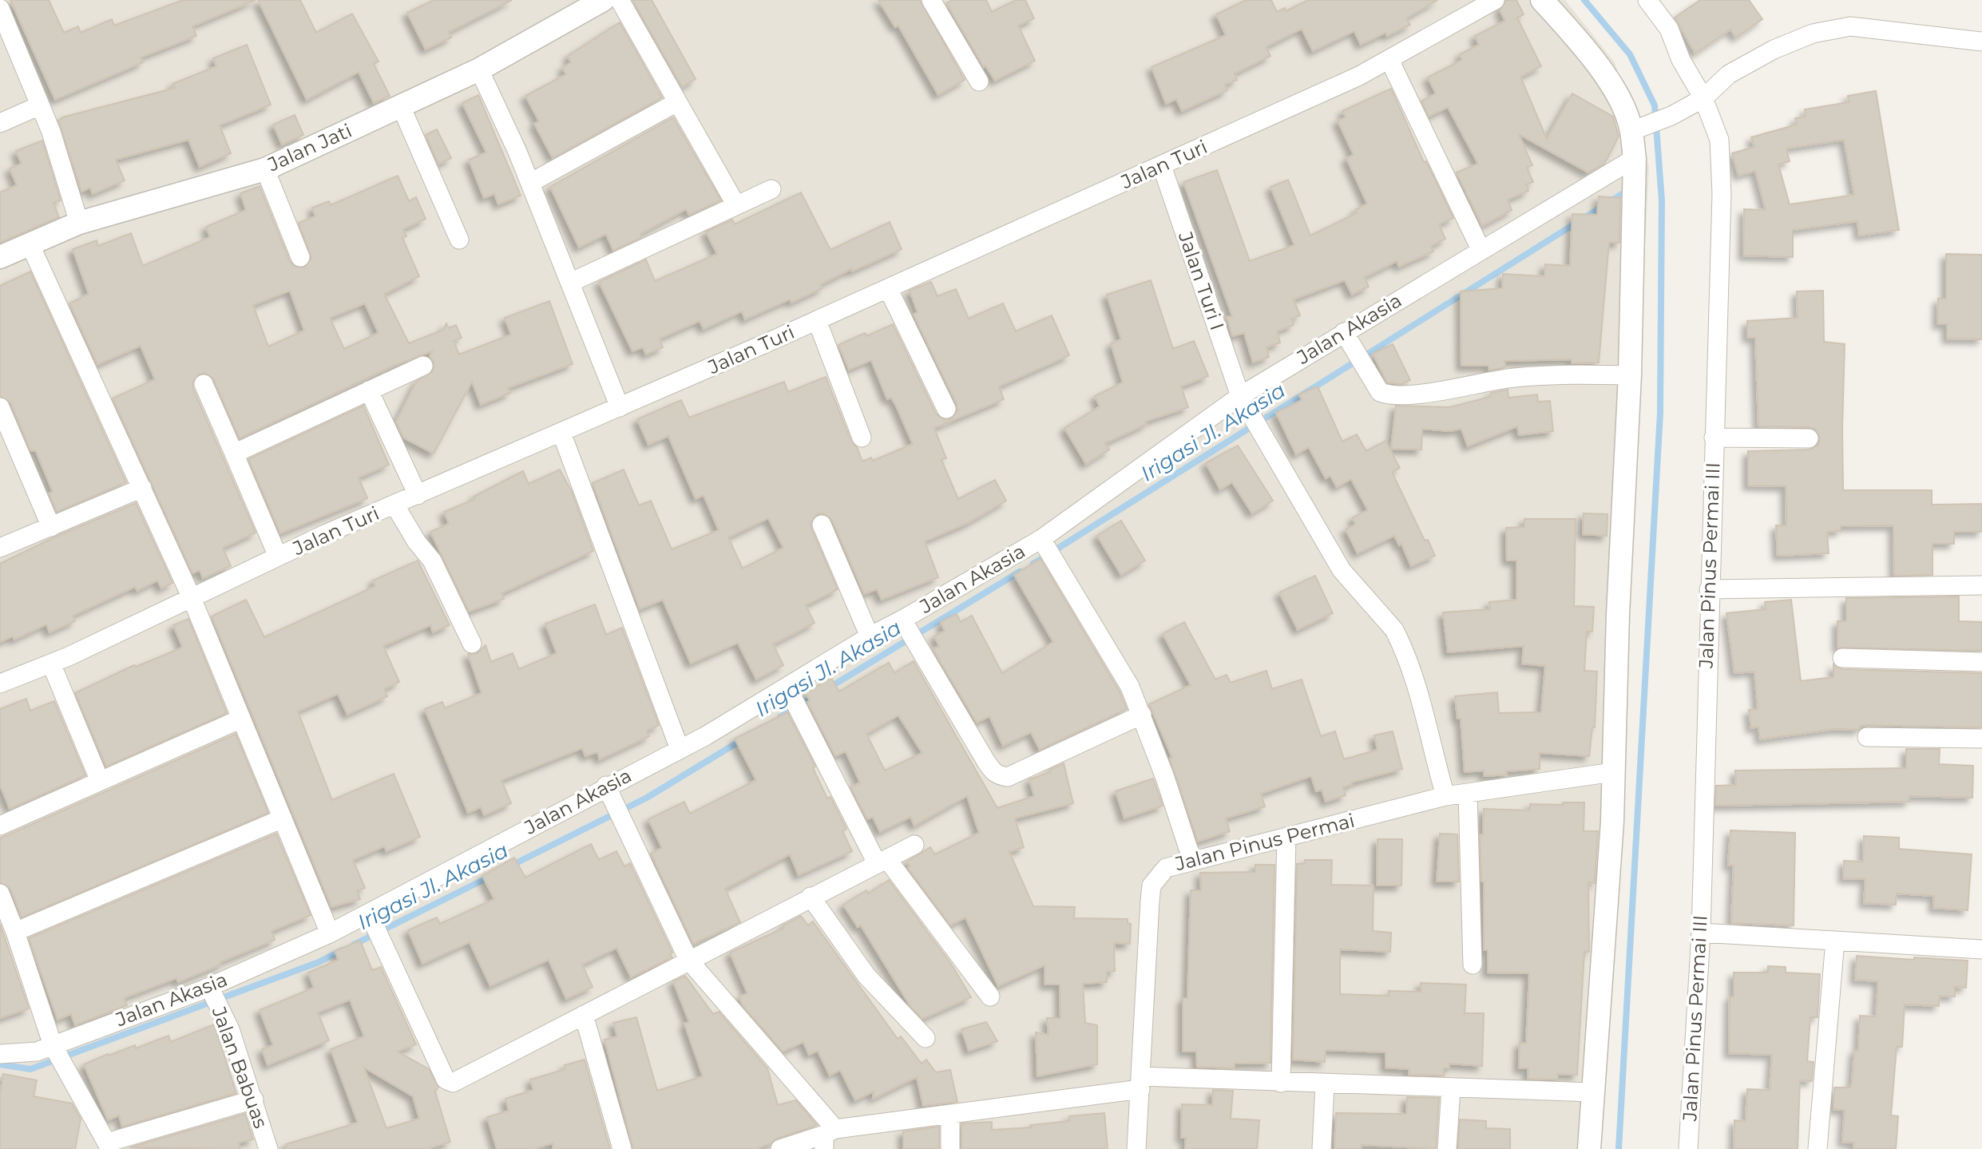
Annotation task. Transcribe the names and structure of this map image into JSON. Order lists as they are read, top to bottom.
{
  "streets": {
    "street": [
      "Jalan Jati",
      "Jalan Turi",
      "Jalan Turi I",
      "Jalan Akasia",
      "Jalan Pinus Permai III",
      "Jalan Pinus Permai",
      "Jalan Babuas"
    ]
  },
  "crossings": [
    ["Jalan Turi", "Jalan Turi I"],
    ["Jalan Turi I", "Jalan Akasia"],
    ["Jalan Turi I", "Jalan Pinus Permai"],
    ["Jalan Akasia", "Jalan Babuas"]
  ],
  "water": ["Irigasi Jl. Akasia"]
}
